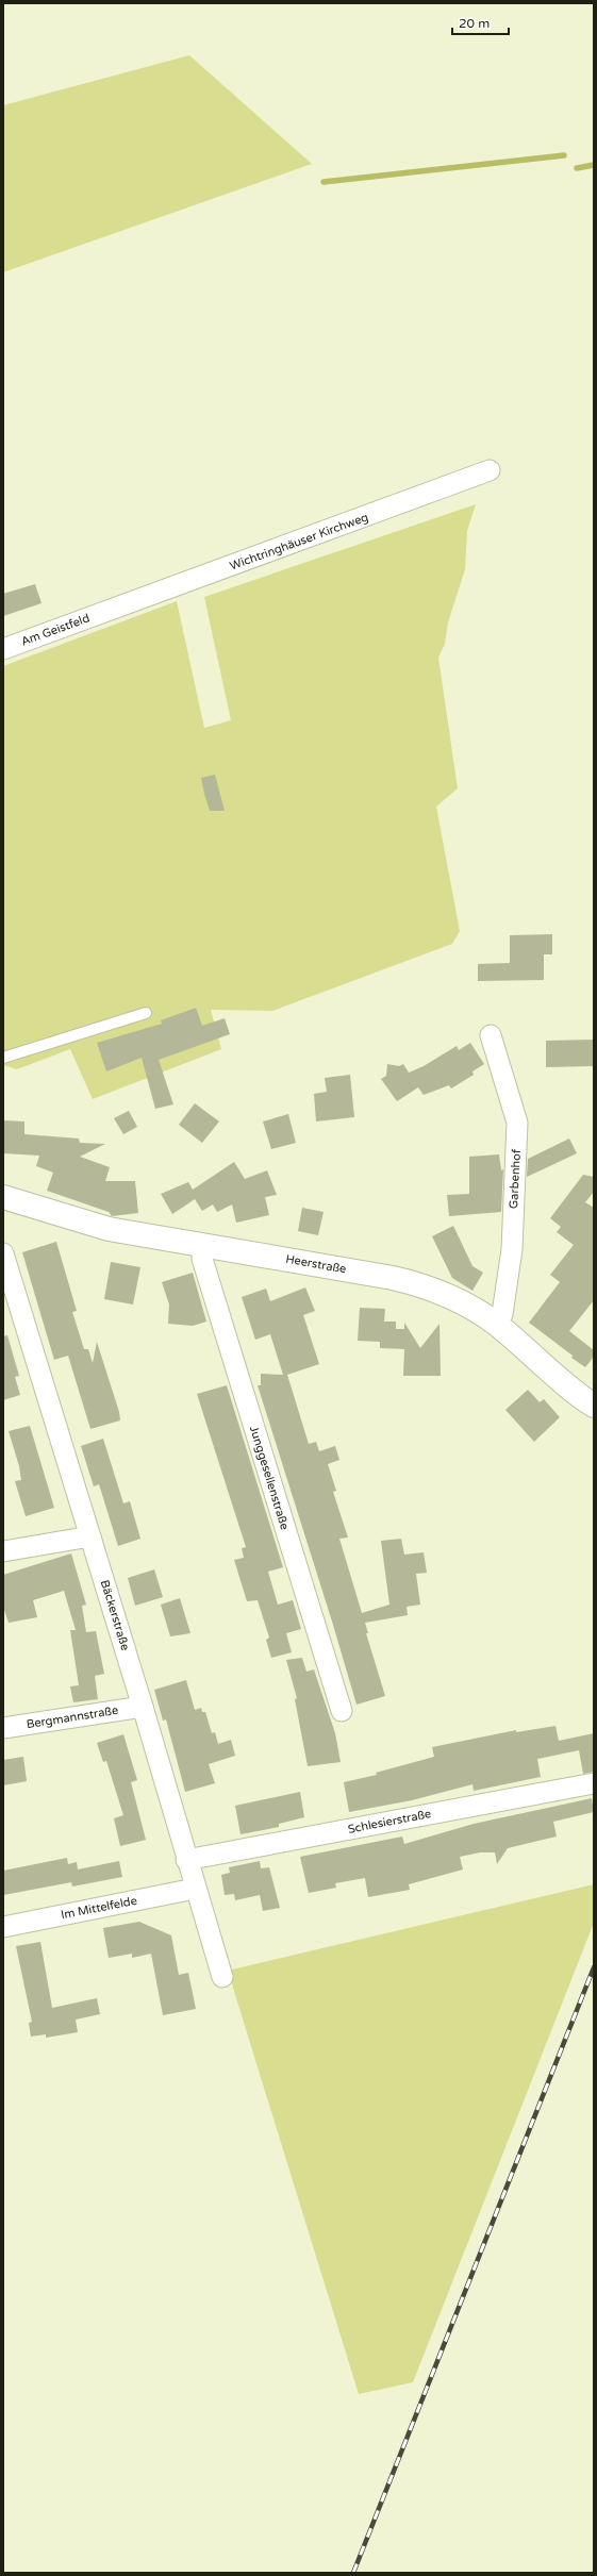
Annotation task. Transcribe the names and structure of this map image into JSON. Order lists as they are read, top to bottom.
{
  "streets": {
    "street": [
      "Wichtringhäuser Kirchweg",
      "Am Geistfeld",
      "Garbenhof",
      "Heerstraße",
      "Junggesellenstraße",
      "Bäckerstraße",
      "Bergmannstraße",
      "Schlesierstraße",
      "Im Mittelfelde"
    ]
  },
  "crossings": [
    ["Wichtringhäuser Kirchweg", "Am Geistfeld"],
    ["Garbenhof", "Heerstraße"],
    ["Heerstraße", "Junggesellenstraße"],
    ["Bäckerstraße", "Bergmannstraße"],
    ["Bäckerstraße", "Schlesierstraße"],
    ["Bäckerstraße", "Im Mittelfelde"]
  ],
  "scale_bar": "20 m"
}
